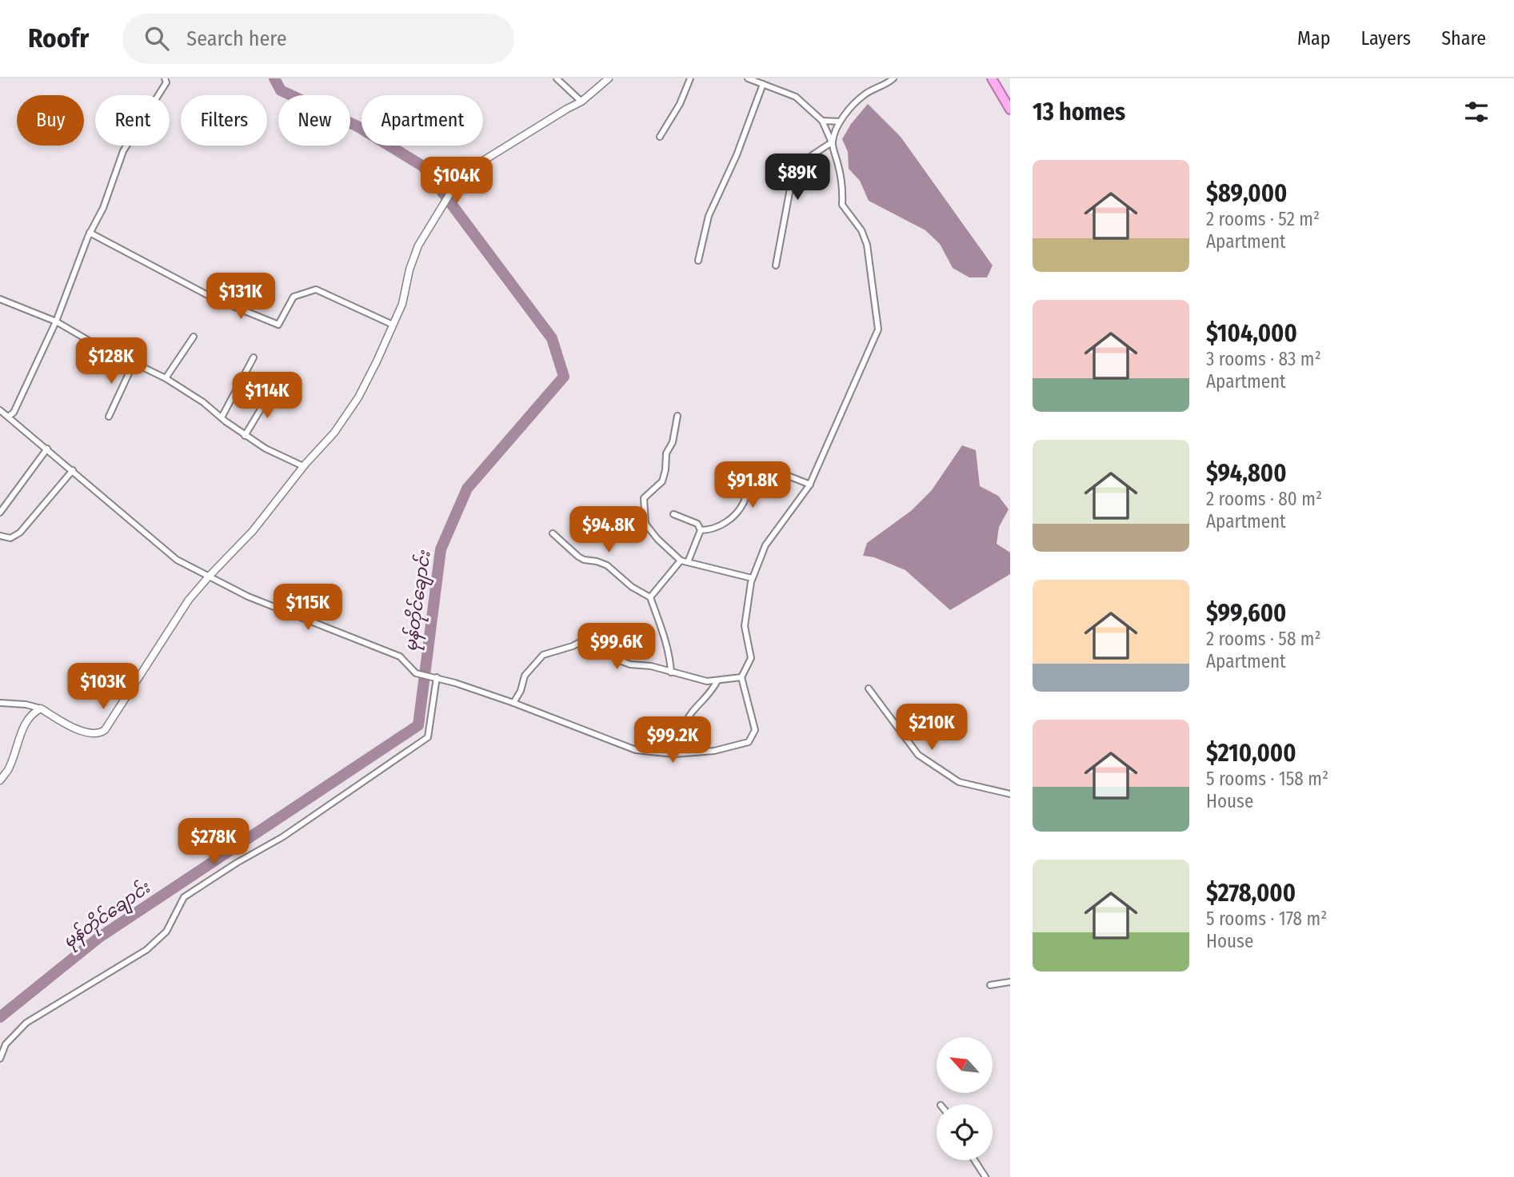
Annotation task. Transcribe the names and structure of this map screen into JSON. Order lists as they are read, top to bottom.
{
  "water": ["မုန်တိုင်ချောင်း"],
  "north": "top left",
  "page": {
    "header": "Roofr",
    "search": "Search here",
    "nav": ["Map", "Layers", "Share"],
    "heading": "13 homes",
    "chip": [
      "Buy",
      "Rent",
      "Filters",
      "New",
      "Apartment"
    ],
    "list": [
      {
        "name": "$89,000",
        "note": "2 rooms · 52 m² · Apartment"
      },
      {
        "name": "$104,000",
        "note": "3 rooms · 83 m² · Apartment"
      },
      {
        "name": "$94,800",
        "note": "2 rooms · 80 m² · Apartment"
      },
      {
        "name": "$99,600",
        "note": "2 rooms · 58 m² · Apartment"
      },
      {
        "name": "$210,000",
        "note": "5 rooms · 158 m² · House"
      },
      {
        "name": "$278,000",
        "note": "5 rooms · 178 m² · House"
      }
    ],
    "price": [
      "$89K",
      "$104K",
      "$131K",
      "$128K",
      "$114K",
      "$91.8K",
      "$94.8K",
      "$115K",
      "$99.6K",
      "$103K",
      "$210K",
      "$99.2K",
      "$278K"
    ]
  }
}
